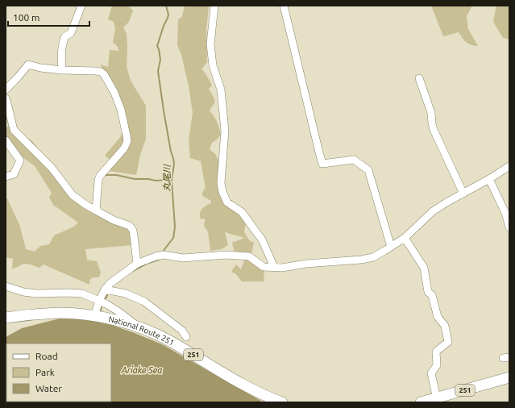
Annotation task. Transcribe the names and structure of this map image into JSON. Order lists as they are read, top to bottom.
{
  "streets": {
    "highway": ["National Route 251", "251"]
  },
  "water": ["丸尾川", "Ariake Sea"],
  "legend": ["Road", "Park", "Water"],
  "scale_bar": "100 m"
}
